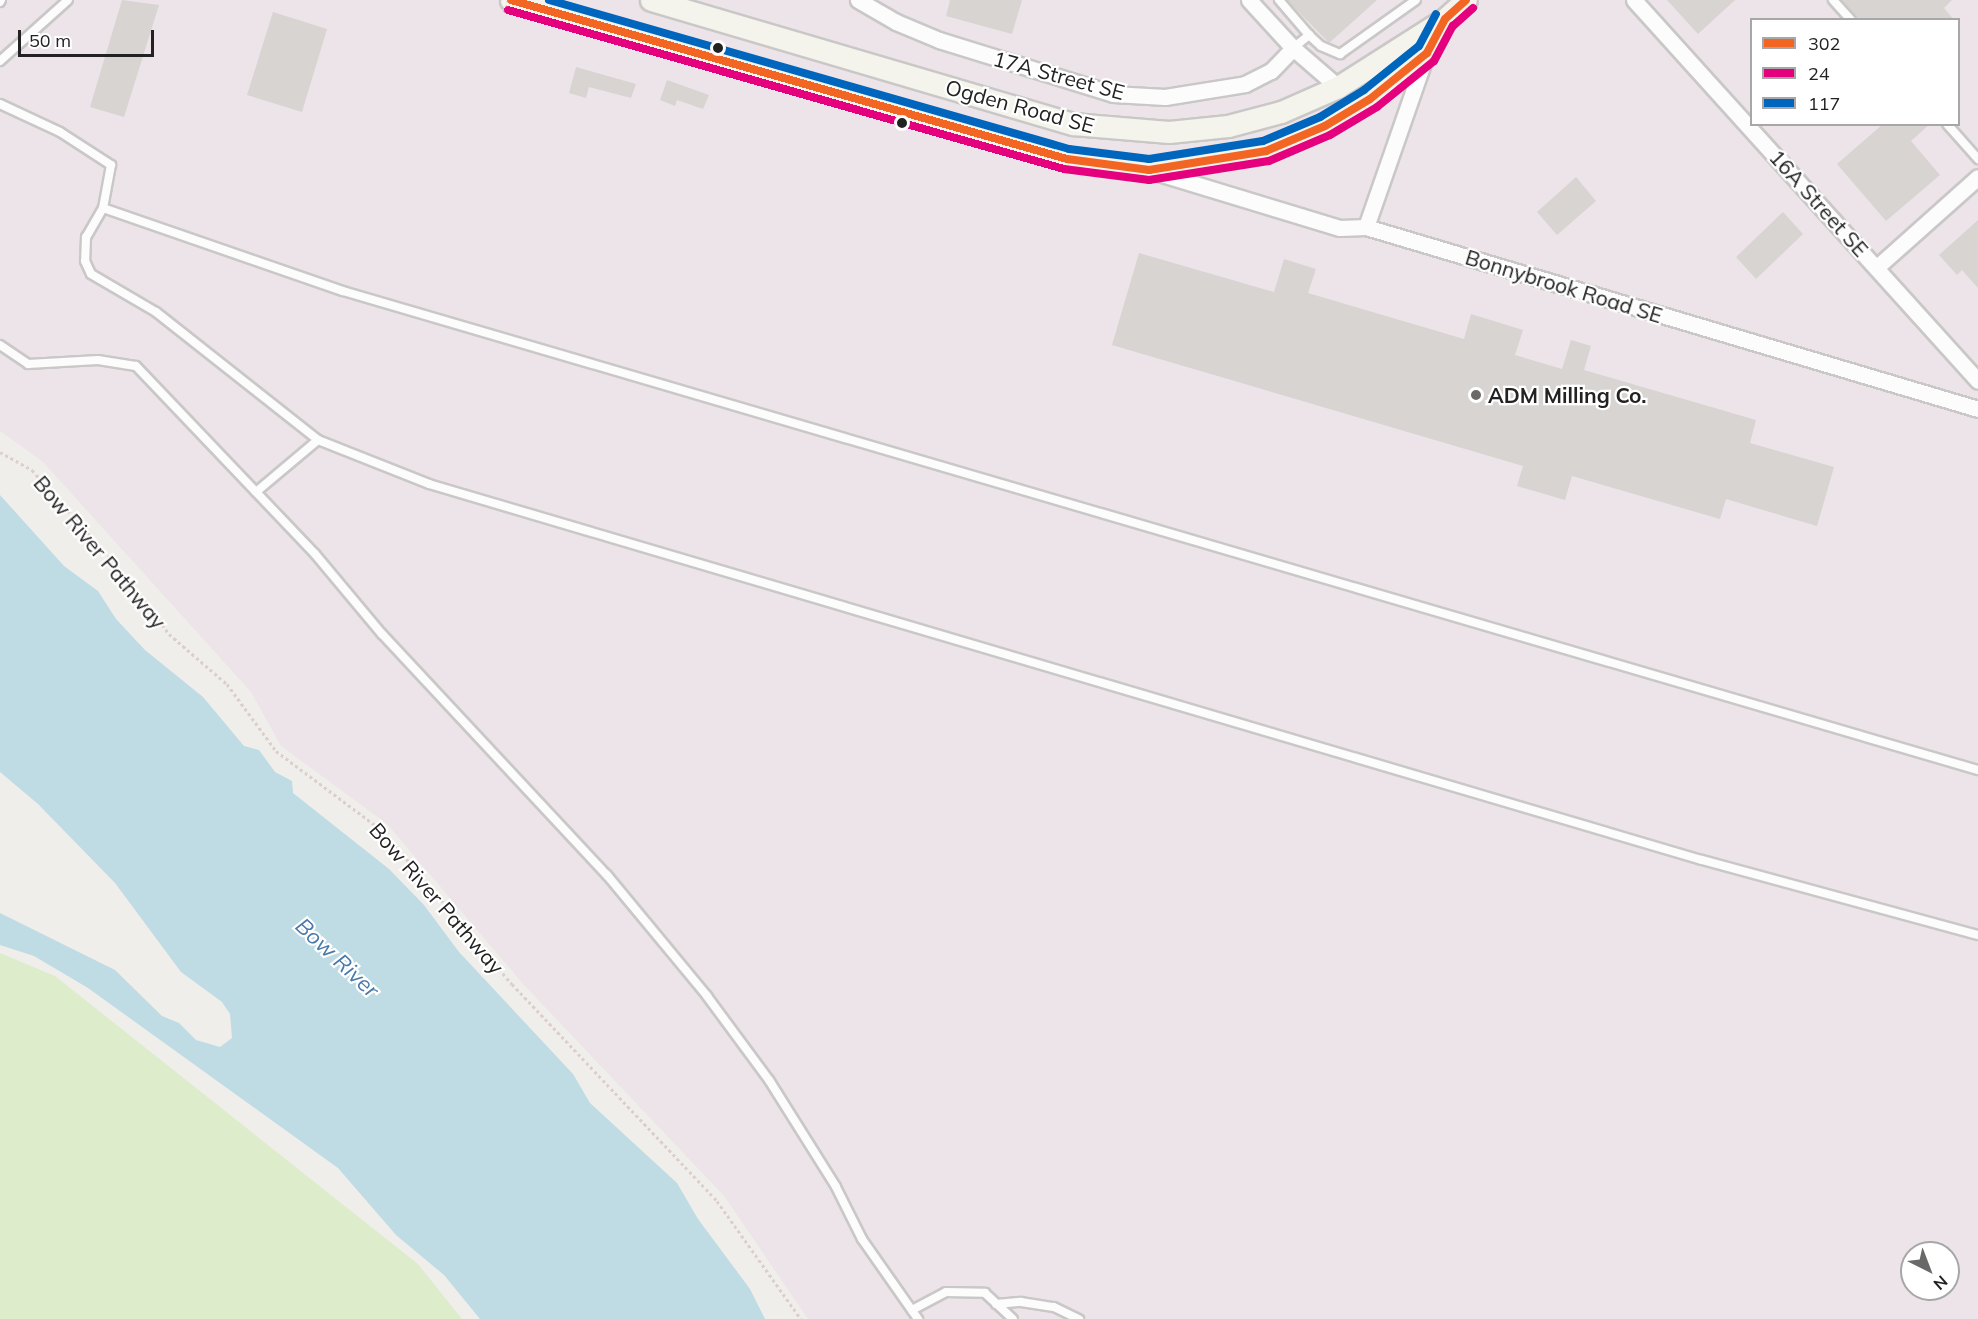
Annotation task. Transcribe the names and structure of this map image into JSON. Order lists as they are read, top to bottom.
{
  "streets": {
    "street": [
      "17A Street SE",
      "Ogden Road SE",
      "16A Street SE",
      "Bonnybrook Road SE"
    ],
    "path": ["Bow River Pathway"]
  },
  "crossings": [
    ["Ogden Road SE", "Bonnybrook Road SE"]
  ],
  "water": ["Bow River"],
  "places": ["ADM Milling Co."],
  "lines": ["transit line 302", "transit line 117", "transit line 24"],
  "legend": ["302", "24", "117"],
  "scale_bar": "50 m",
  "north": "bottom right"
}
